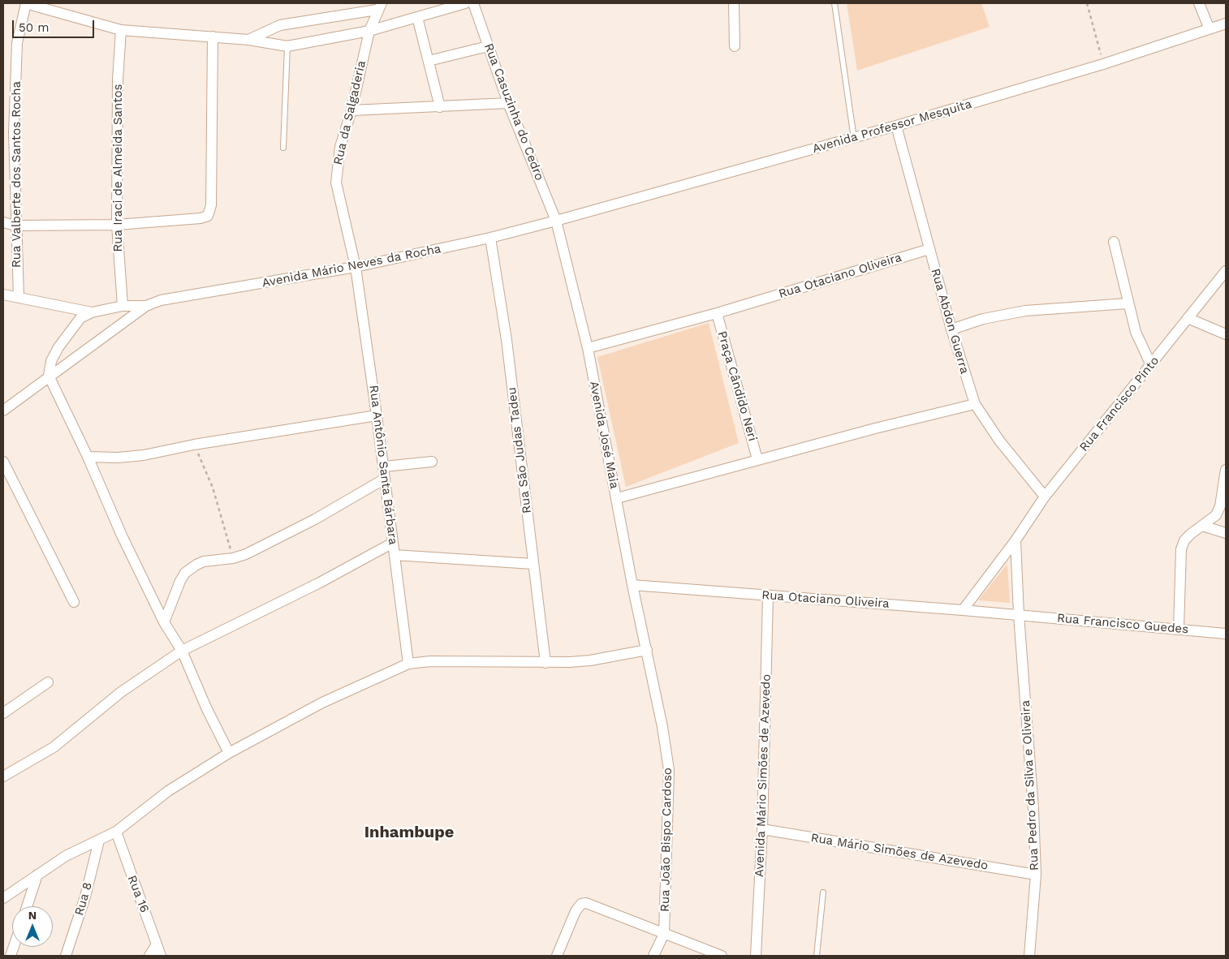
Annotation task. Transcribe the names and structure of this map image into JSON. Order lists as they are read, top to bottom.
{
  "streets": {
    "street": [
      "Rua Casuzinha do Cedro",
      "Rua da Salgaderia",
      "Avenida Professor Mesquita",
      "Rua Iraci de Almeida Santos",
      "Rua Valberte dos Santos Rocha",
      "Avenida Mário Neves da Rocha",
      "Rua Otaciano Oliveira",
      "Rua Abdon Guerra",
      "Praça Cândido Neri",
      "Rua Francisco Pinto",
      "Avenida José Maia",
      "Rua São Judas Tadeu",
      "Rua Antônio Santa Bárbara",
      "Rua Francisco Guedes",
      "Avenida Mário Simões de Azevedo",
      "Rua Pedro da Silva e Oliveira",
      "Rua João Bispo Cardoso",
      "Rua Mário Simões de Azevedo",
      "Rua 16",
      "Rua 8"
    ]
  },
  "crossings": [
    ["Rua Casuzinha do Cedro", "Avenida Professor Mesquita"],
    ["Rua Casuzinha do Cedro", "Avenida Mário Neves da Rocha"],
    ["Rua Casuzinha do Cedro", "Avenida José Maia"],
    ["Rua da Salgaderia", "Avenida Mário Neves da Rocha"],
    ["Rua da Salgaderia", "Rua Antônio Santa Bárbara"],
    ["Avenida Professor Mesquita", "Avenida Mário Neves da Rocha"],
    ["Avenida Professor Mesquita", "Rua Abdon Guerra"],
    ["Avenida Professor Mesquita", "Avenida José Maia"],
    ["Avenida Mário Neves da Rocha", "Avenida José Maia"],
    ["Avenida Mário Neves da Rocha", "Rua São Judas Tadeu"],
    ["Avenida Mário Neves da Rocha", "Rua Antônio Santa Bárbara"],
    ["Rua Otaciano Oliveira", "Rua Abdon Guerra"],
    ["Rua Otaciano Oliveira", "Praça Cândido Neri"],
    ["Rua Otaciano Oliveira", "Rua Francisco Pinto"],
    ["Rua Otaciano Oliveira", "Avenida José Maia"],
    ["Rua Otaciano Oliveira", "Rua Francisco Guedes"],
    ["Rua Otaciano Oliveira", "Avenida Mário Simões de Azevedo"],
    ["Rua Otaciano Oliveira", "Rua Pedro da Silva e Oliveira"],
    ["Rua Abdon Guerra", "Rua Francisco Pinto"],
    ["Rua Francisco Pinto", "Rua Pedro da Silva e Oliveira"],
    ["Avenida José Maia", "Rua João Bispo Cardoso"],
    ["Rua Francisco Guedes", "Rua Pedro da Silva e Oliveira"],
    ["Avenida Mário Simões de Azevedo", "Rua Mário Simões de Azevedo"],
    ["Rua Pedro da Silva e Oliveira", "Rua Mário Simões de Azevedo"]
  ],
  "districts": ["Inhambupe"],
  "scale_bar": "50 m",
  "north": "top"
}
